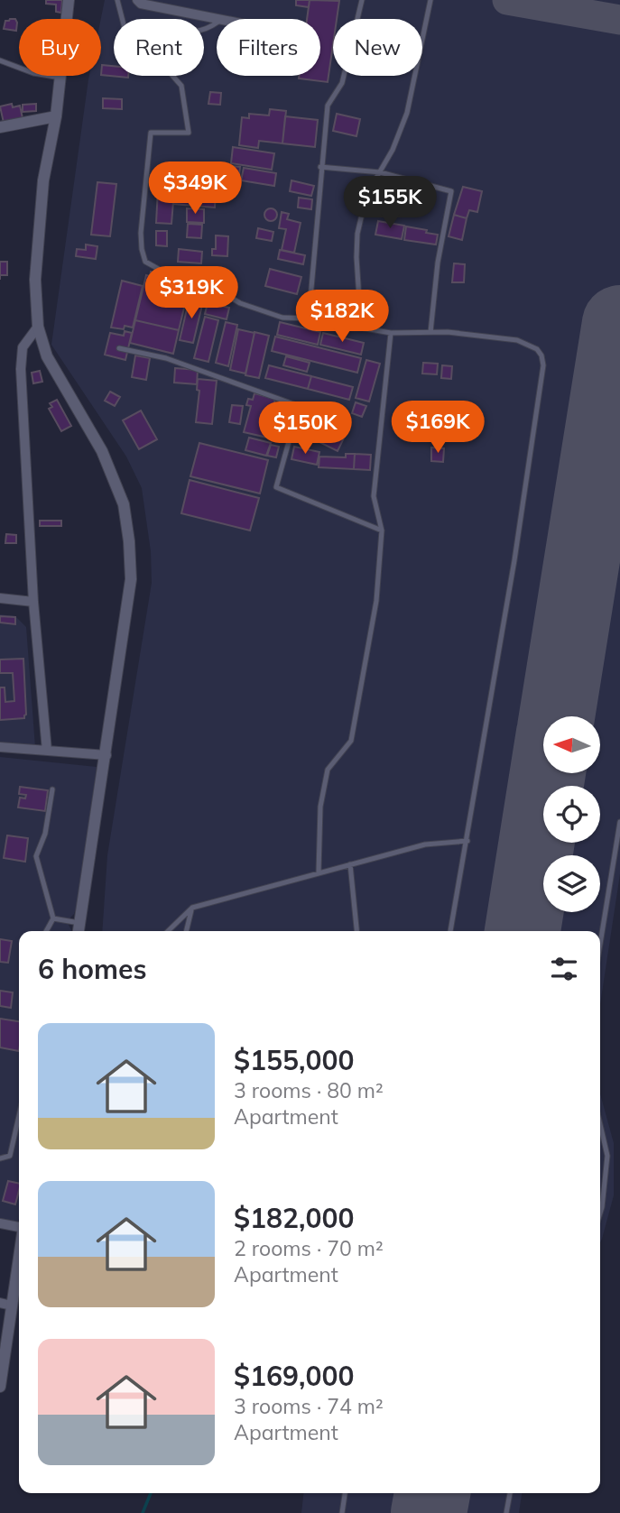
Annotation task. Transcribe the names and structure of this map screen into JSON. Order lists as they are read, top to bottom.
{
  "north": "left",
  "page": {
    "chip": [
      "Buy",
      "Rent",
      "Filters",
      "New"
    ],
    "price": [
      "$349K",
      "$155K",
      "$319K",
      "$182K",
      "$169K",
      "$150K"
    ],
    "heading": "6 homes",
    "list": [
      {
        "name": "$155,000",
        "note": "3 rooms · 80 m² · Apartment"
      },
      {
        "name": "$182,000",
        "note": "2 rooms · 70 m² · Apartment"
      },
      {
        "name": "$169,000",
        "note": "3 rooms · 74 m² · Apartment"
      }
    ]
  }
}
